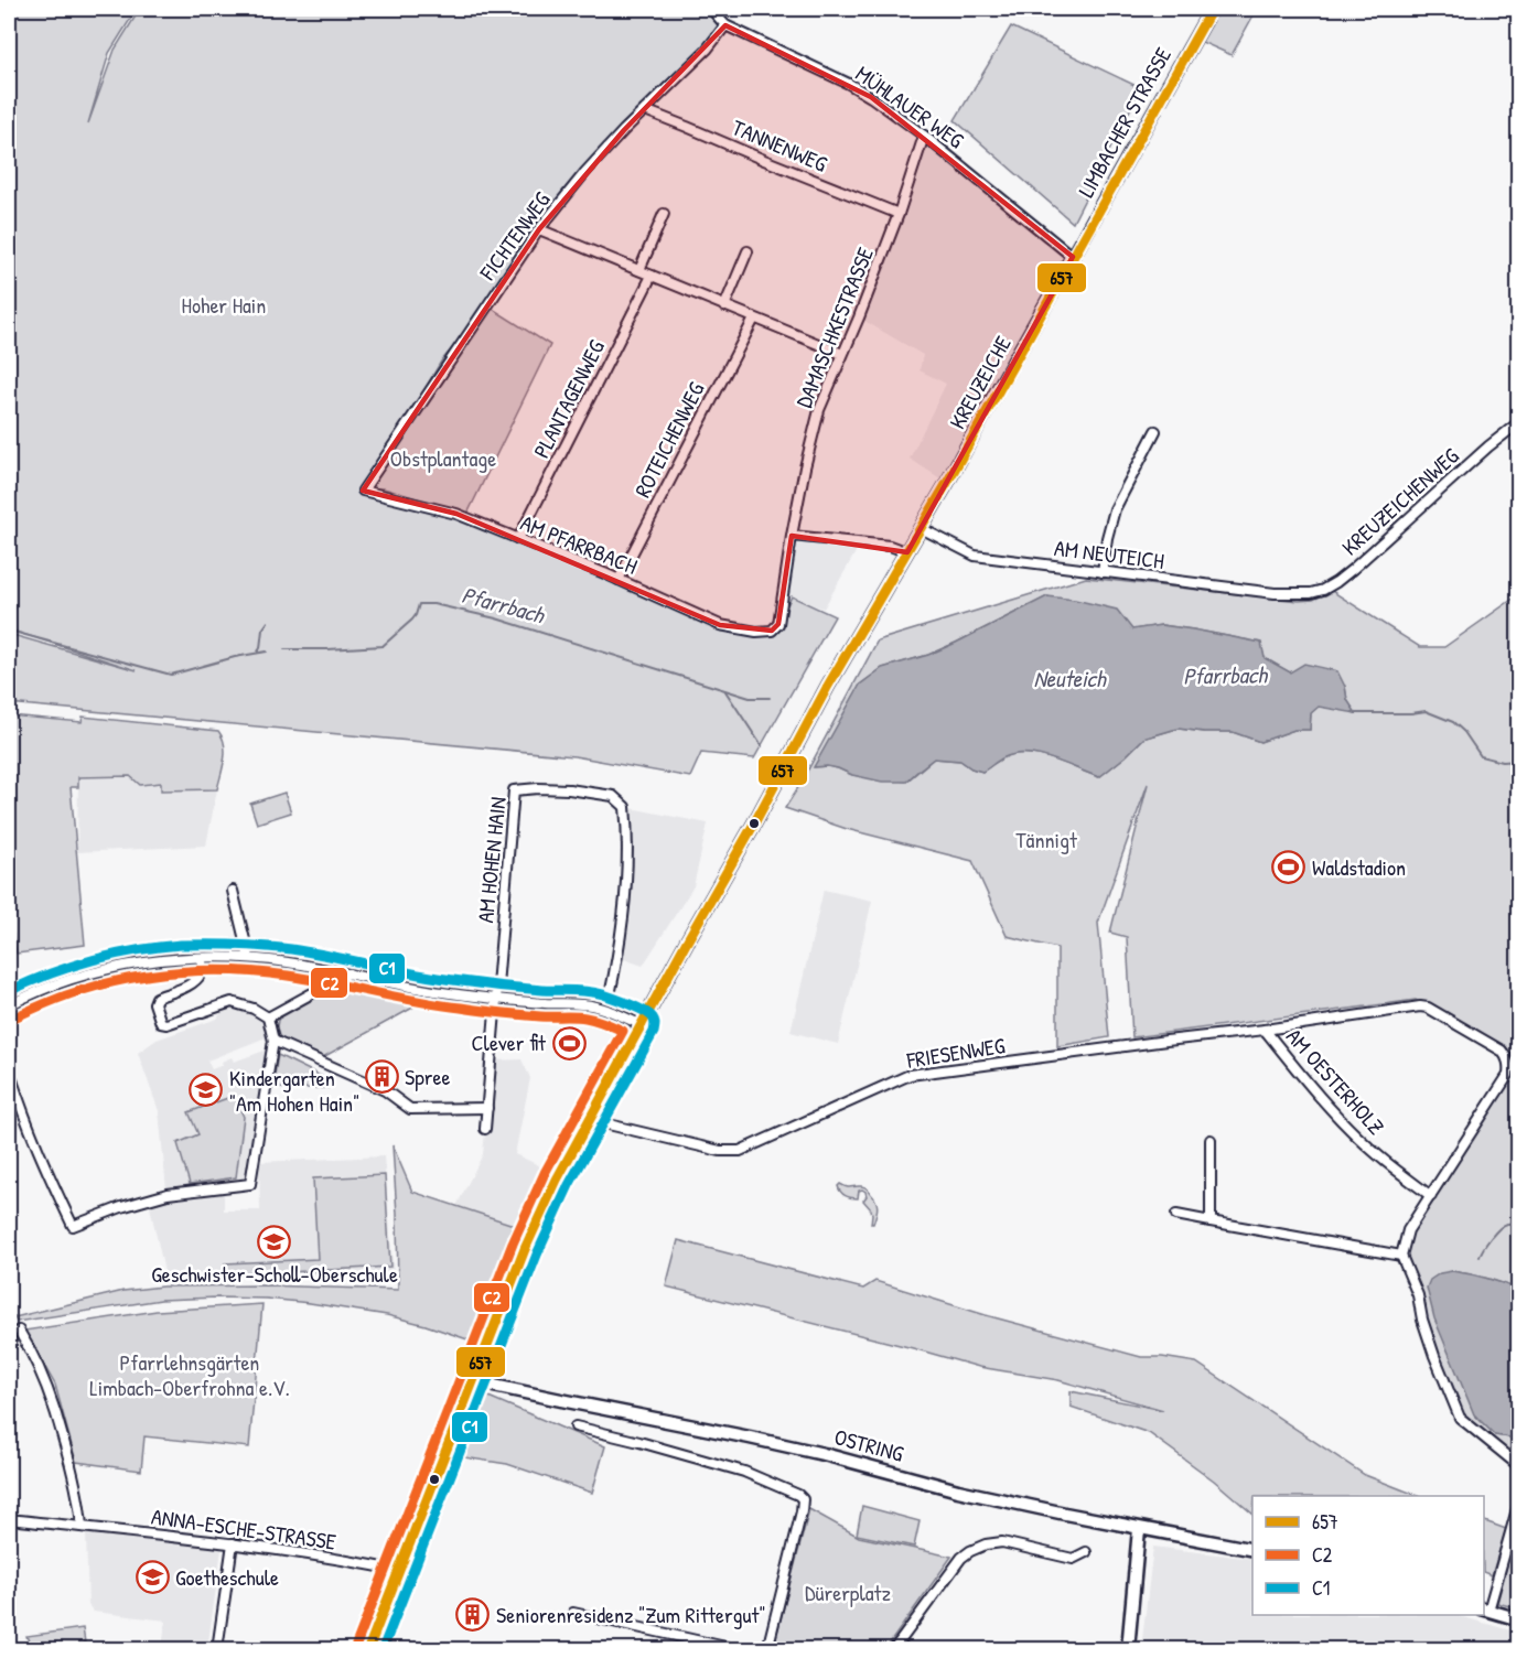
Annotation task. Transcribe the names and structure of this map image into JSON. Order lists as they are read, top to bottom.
{
  "streets": {
    "main road": ["LIMBACHER STRASSE", "KREUZEICHE", "OSTRING"],
    "street": [
      "MÜHLAUER WEG",
      "TANNENWEG",
      "FICHTENWEG",
      "DAMASCHKESTRASSE",
      "PLANTAGENWEG",
      "ROTEICHENWEG",
      "KREUZEICHENWEG",
      "AM PFARRBACH",
      "AM NEUTEICH",
      "AM HOHEN HAIN",
      "FRIESENWEG",
      "AM OESTERHOLZ",
      "ANNA-ESCHE-STRASSE"
    ]
  },
  "crossings": [
    ["MÜHLAUER WEG", "LIMBACHER STRASSE"],
    ["MÜHLAUER WEG", "FICHTENWEG"],
    ["MÜHLAUER WEG", "DAMASCHKESTRASSE"],
    ["MÜHLAUER WEG", "KREUZEICHE"],
    ["LIMBACHER STRASSE", "KREUZEICHE"],
    ["TANNENWEG", "FICHTENWEG"],
    ["TANNENWEG", "DAMASCHKESTRASSE"],
    ["FICHTENWEG", "AM PFARRBACH"],
    ["DAMASCHKESTRASSE", "AM PFARRBACH"],
    ["KREUZEICHE", "AM NEUTEICH"],
    ["KREUZEICHE", "FRIESENWEG"],
    ["KREUZEICHE", "OSTRING"],
    ["KREUZEICHE", "ANNA-ESCHE-STRASSE"],
    ["PLANTAGENWEG", "AM PFARRBACH"],
    ["ROTEICHENWEG", "AM PFARRBACH"],
    ["KREUZEICHENWEG", "AM NEUTEICH"],
    ["FRIESENWEG", "AM OESTERHOLZ"]
  ],
  "water": ["Pfarrbach", "Neuteich"],
  "parks": [
    "Hoher Hain",
    "Obstplantage",
    "Tännigt",
    "Pfarrlehnsgärten Limbach-Oberfrohna e.V.",
    "Dürerplatz"
  ],
  "places": {
    "sports": ["Waldstadion", "Clever fit"],
    "building": ["Spree", "Seniorenresidenz \"Zum Rittergut\""],
    "school or university": ["Kindergarten \"Am Hohen Hain\"", "Geschwister-Scholl-Oberschule", "Goetheschule"]
  },
  "lines": ["transit line 657", "transit line C1", "transit line C2"],
  "legend": ["657", "C2", "C1"]
}
